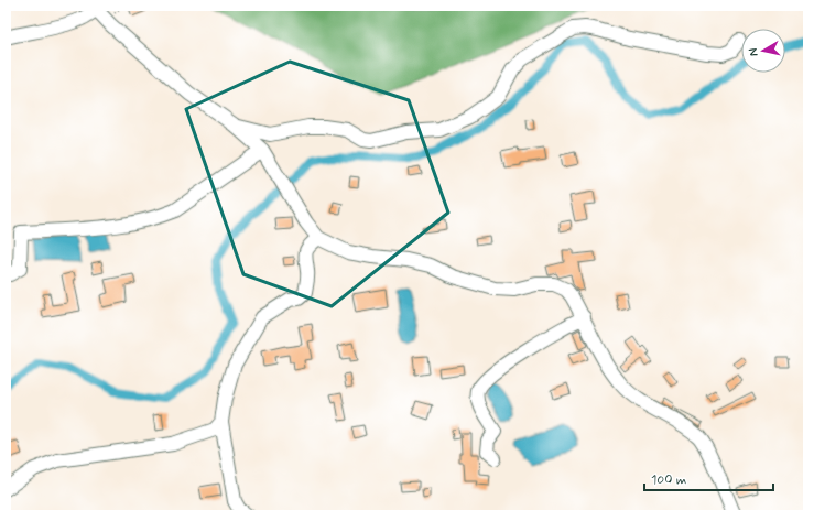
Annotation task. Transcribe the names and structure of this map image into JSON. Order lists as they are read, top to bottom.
{
  "scale_bar": "100 m",
  "north": "left"
}
